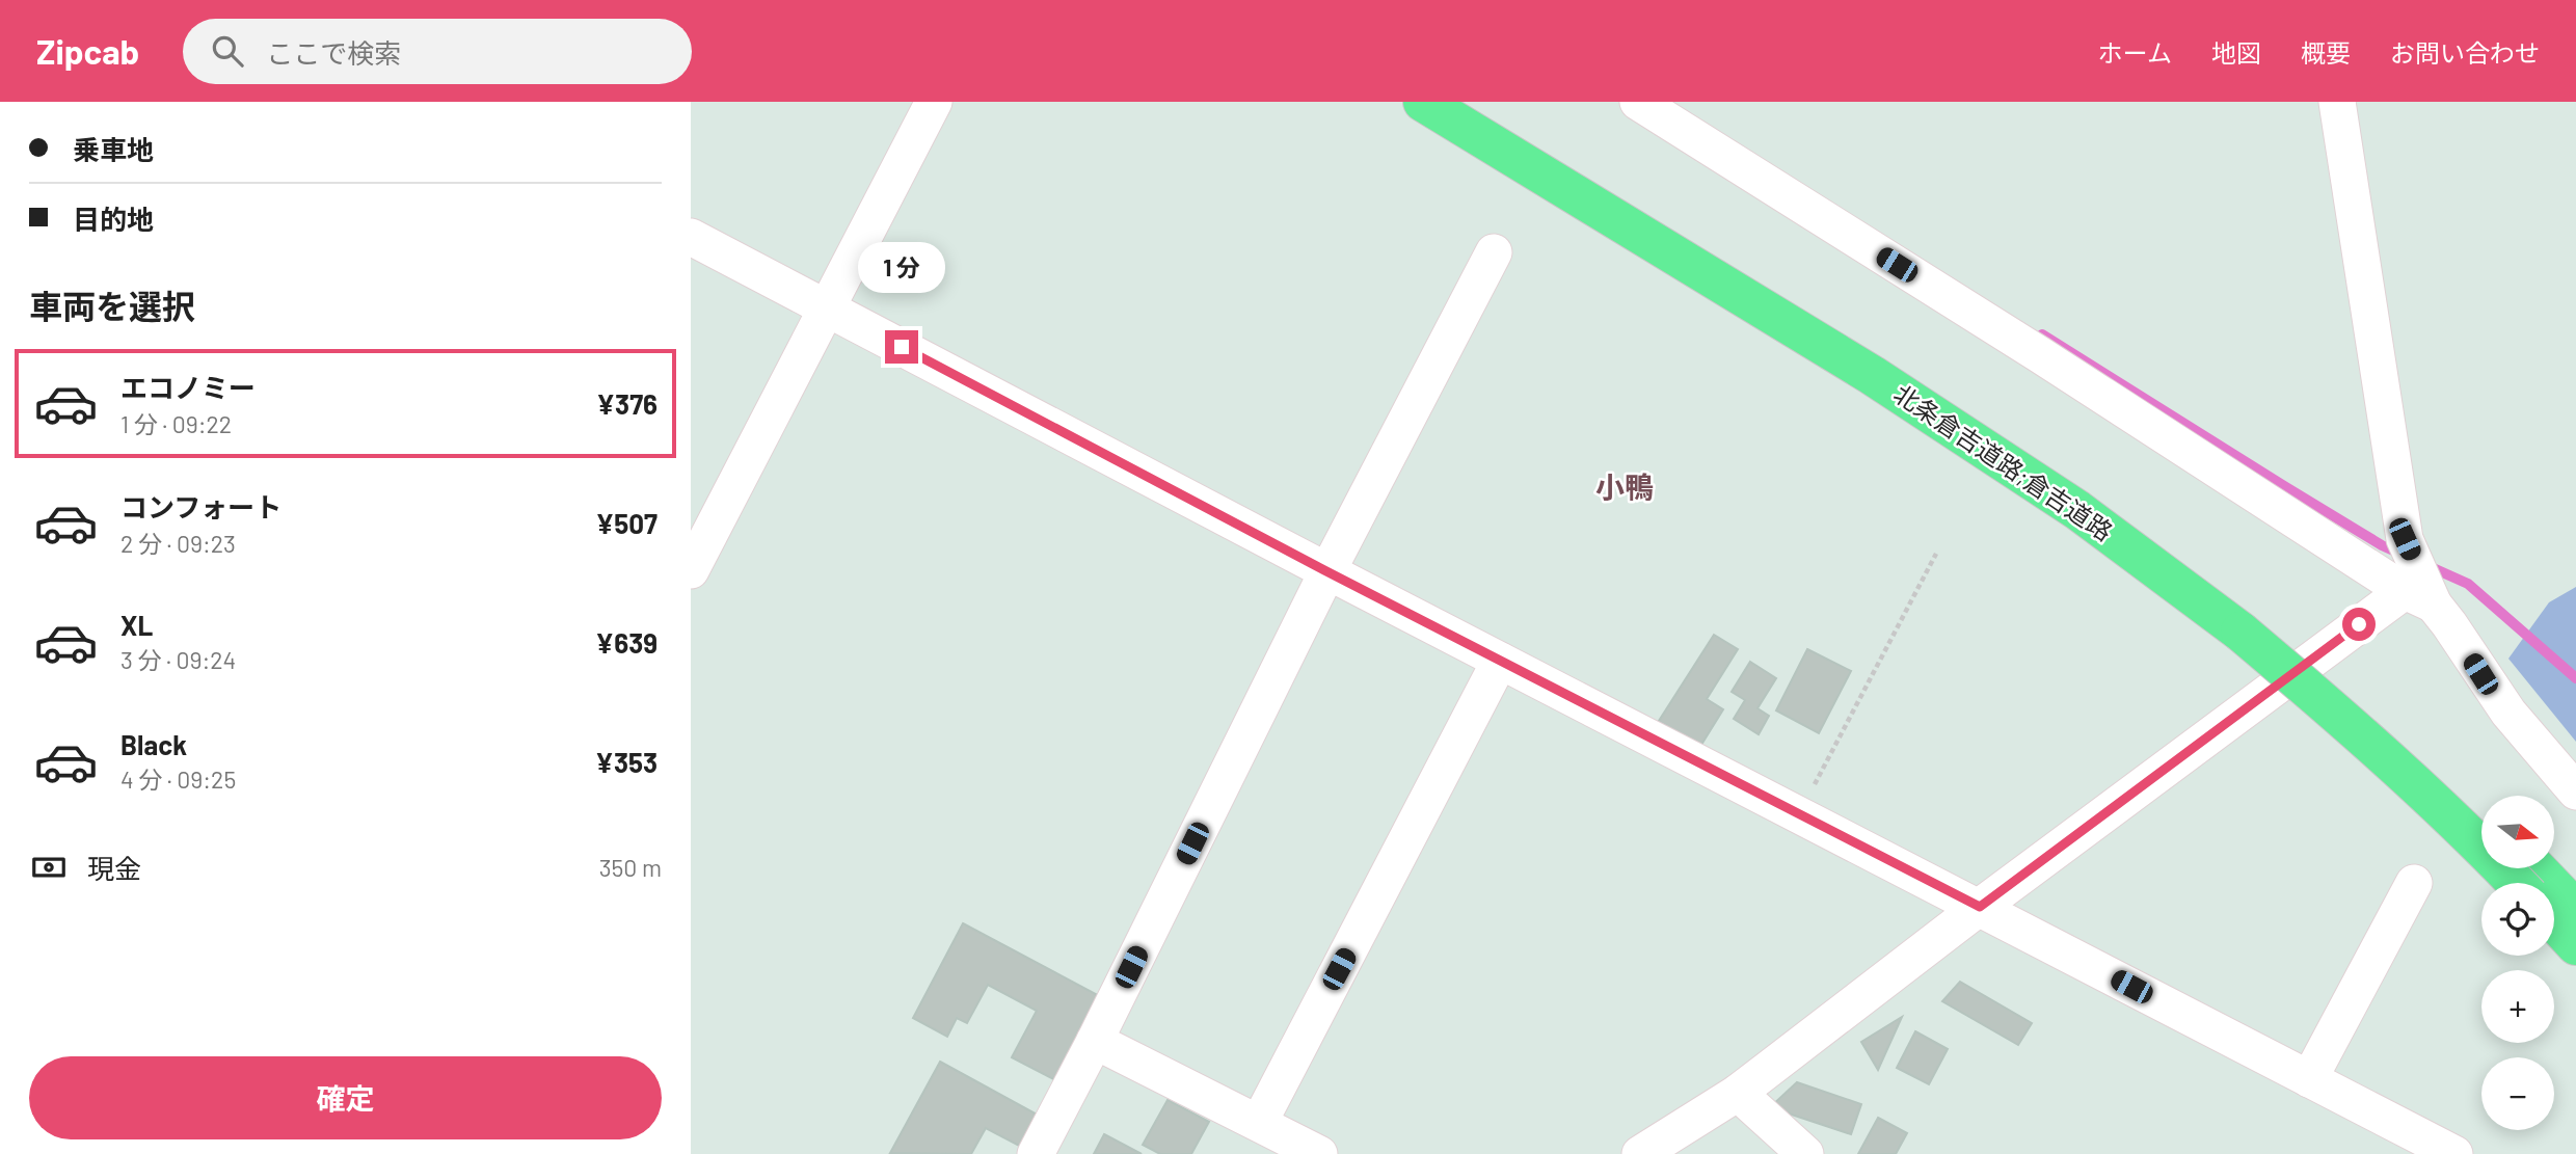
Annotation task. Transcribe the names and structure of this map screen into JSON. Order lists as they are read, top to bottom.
{
  "streets": {
    "highway": ["北条倉吉道路;倉吉道路"]
  },
  "districts": ["小鴨"],
  "north": "right",
  "page": {
    "header": "Zipcab",
    "search": "ここで検索",
    "nav": [
      "ホーム",
      "地図",
      "概要",
      "お問い合わせ"
    ],
    "banner": ["乗車地", "目的地"],
    "bubble": "1 分",
    "heading": "車両を選択",
    "list": [
      {
        "name": "エコノミー",
        "note": "1 分 · 09:22",
        "value": "¥376"
      },
      {
        "name": "コンフォート",
        "note": "2 分 · 09:23",
        "value": "¥507"
      },
      {
        "name": "XL",
        "note": "3 分 · 09:24",
        "value": "¥639"
      },
      {
        "name": "Black",
        "note": "4 分 · 09:25",
        "value": "¥353"
      }
    ],
    "map_buttons": ["+", "−"],
    "pay": ["現金", "350 m"],
    "buttons": "確定"
  }
}
